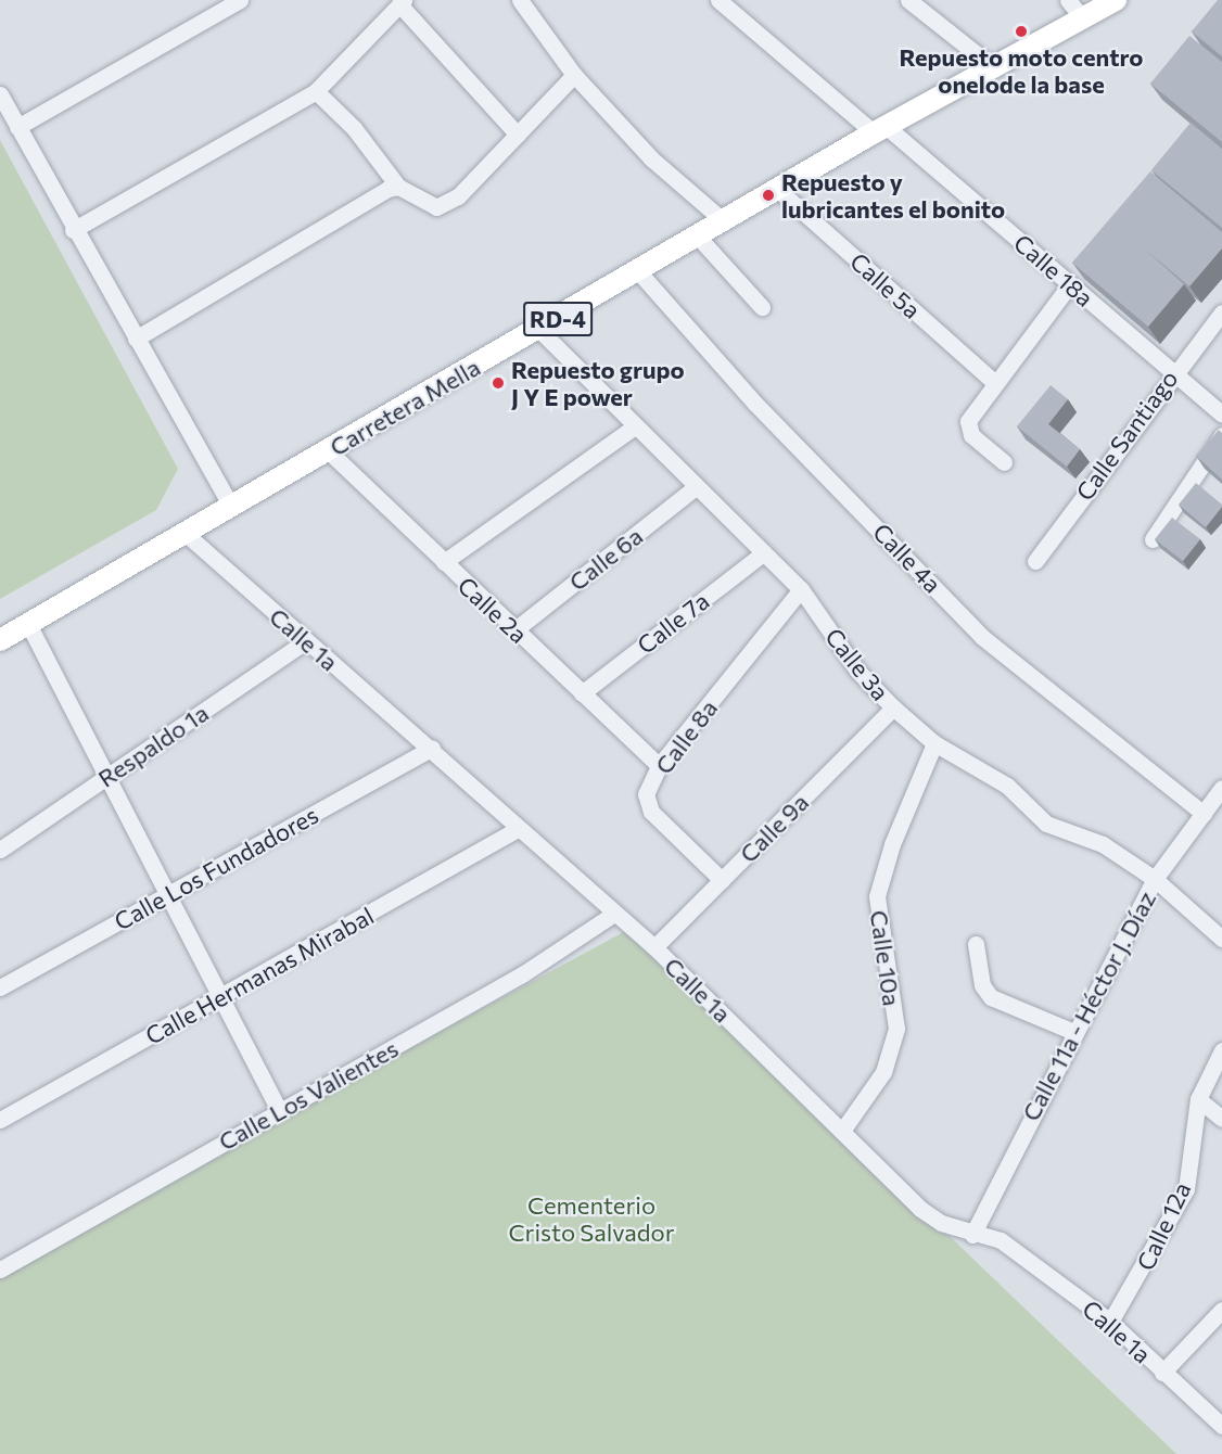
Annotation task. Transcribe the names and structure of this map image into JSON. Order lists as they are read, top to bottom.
{
  "streets": {
    "main road": ["RD-4", "Carretera Mella"],
    "street": [
      "Calle 18a",
      "Calle 5a",
      "Calle Santiago",
      "Calle 4a",
      "Calle 6a",
      "Calle 2a",
      "Calle 7a",
      "Calle 1a",
      "Calle 3a",
      "Calle 8a",
      "Respaldo 1a",
      "Calle 9a",
      "Calle Los Fundadores",
      "Calle 10a",
      "Calle Hermanas Mirabal",
      "Calle 11a - Héctor J. Díaz",
      "Calle Los Valientes",
      "Calle 12a"
    ]
  },
  "crossings": [
    ["Calle 18a", "Carretera Mella"],
    ["Calle 18a", "Calle Santiago"],
    ["Calle 5a", "Carretera Mella"],
    ["Carretera Mella", "Calle 4a"],
    ["Carretera Mella", "Calle 2a"],
    ["Carretera Mella", "Calle 1a"],
    ["Carretera Mella", "Calle 3a"],
    ["Calle 4a", "Calle 11a - Héctor J. Díaz"],
    ["Calle 6a", "Calle 2a"],
    ["Calle 6a", "Calle 3a"],
    ["Calle 2a", "Calle 7a"],
    ["Calle 2a", "Calle 8a"],
    ["Calle 7a", "Calle 3a"],
    ["Calle 1a", "Respaldo 1a"],
    ["Calle 1a", "Calle 9a"],
    ["Calle 1a", "Calle Los Fundadores"],
    ["Calle 1a", "Calle 10a"],
    ["Calle 1a", "Calle Hermanas Mirabal"],
    ["Calle 1a", "Calle 11a - Héctor J. Díaz"],
    ["Calle 1a", "Calle Los Valientes"],
    ["Calle 1a", "Calle 12a"],
    ["Calle 3a", "Calle 8a"],
    ["Calle 3a", "Calle 9a"],
    ["Calle 3a", "Calle 10a"],
    ["Calle 3a", "Calle 11a - Héctor J. Díaz"],
    ["Calle 8a", "Calle 9a"]
  ],
  "parks": ["Cementerio Cristo Salvador"],
  "places": ["Repuesto moto centro onelode la base", "Repuesto y lubricantes el bonito", "Repuesto grupo J Y E power"]
}
